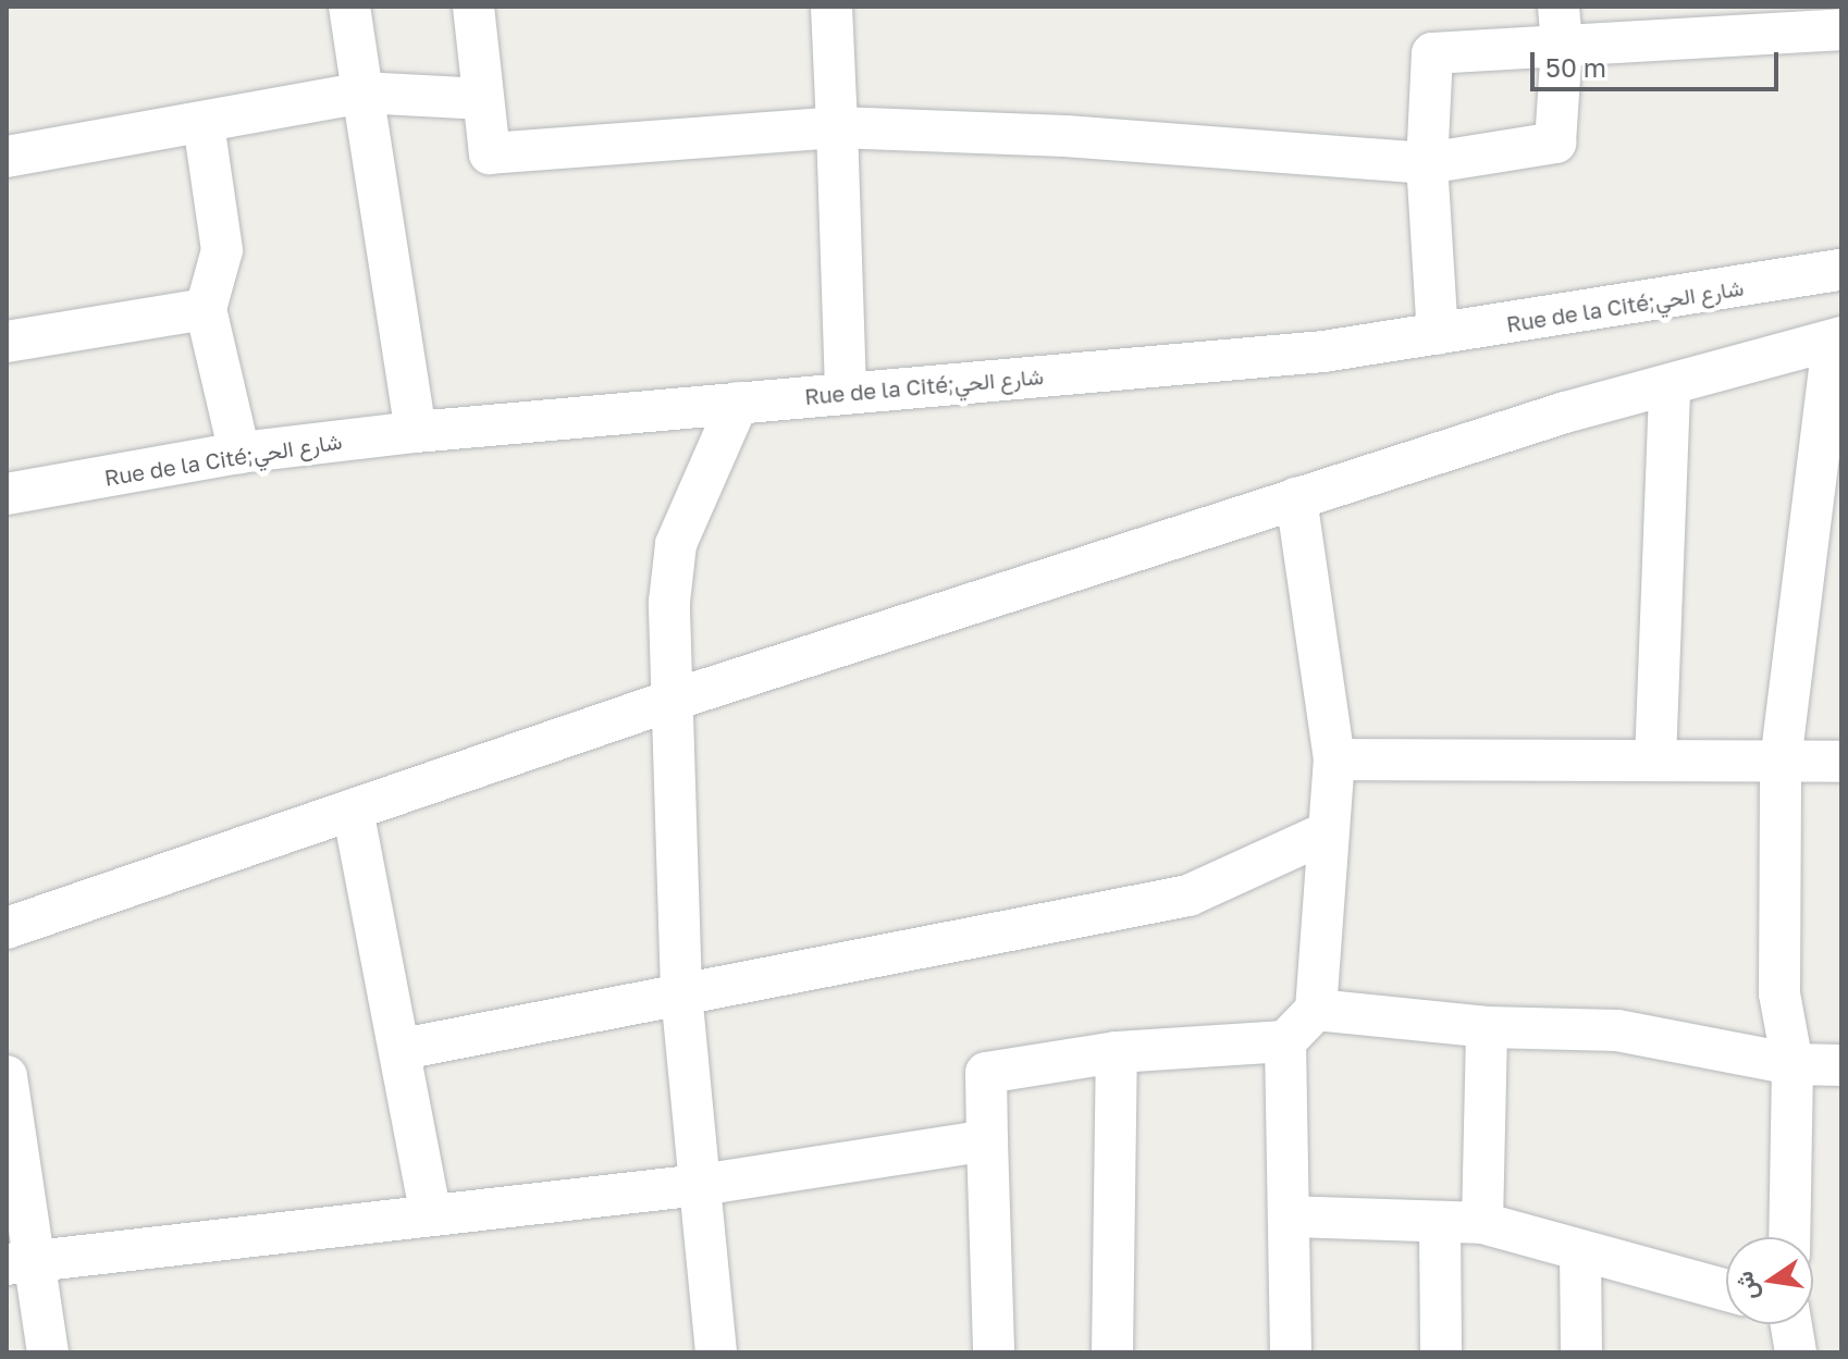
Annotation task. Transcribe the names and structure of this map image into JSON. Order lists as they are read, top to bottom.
{
  "streets": {
    "street": ["Rue de la Cité;شارع الحي"]
  },
  "scale_bar": "50 m",
  "north": "left"
}
